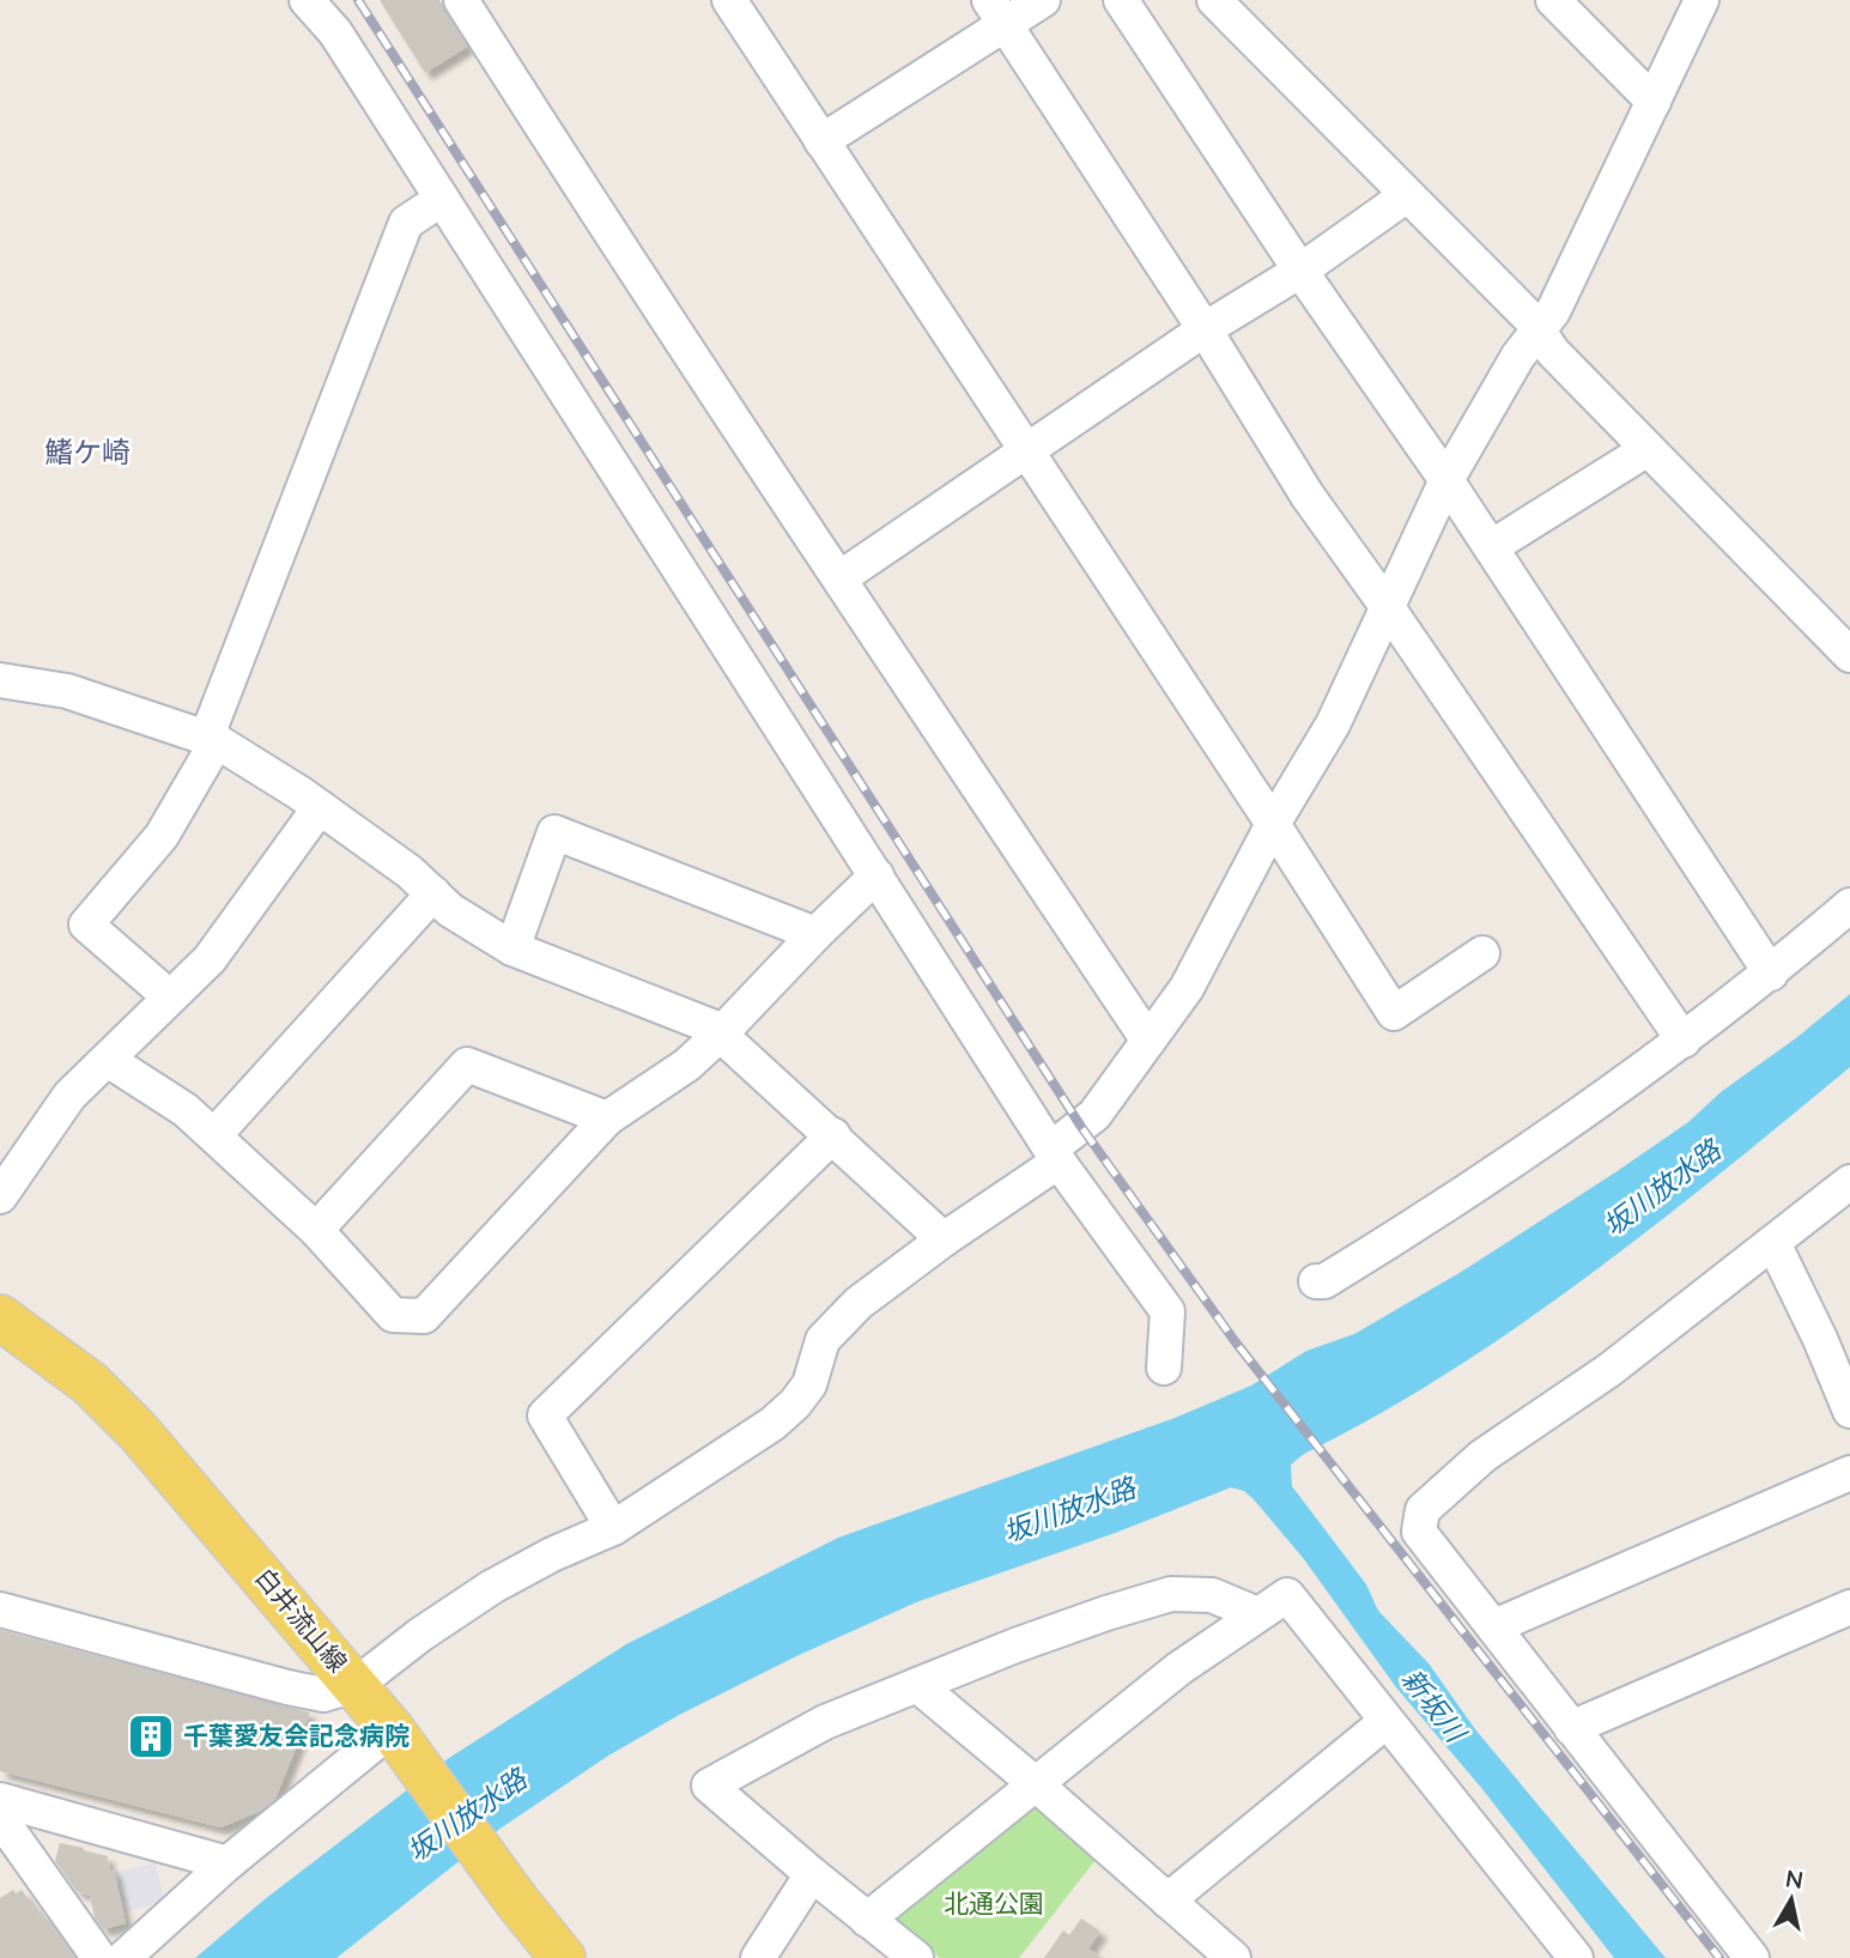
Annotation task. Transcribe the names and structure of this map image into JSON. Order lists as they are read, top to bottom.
{
  "streets": {
    "main road": ["白井流山線"]
  },
  "districts": ["鰭ケ崎"],
  "water": ["坂川放水路", "新坂川"],
  "parks": ["北通公園"],
  "places": {
    "building": ["千葉愛友会記念病院"]
  },
  "north": "top"
}
